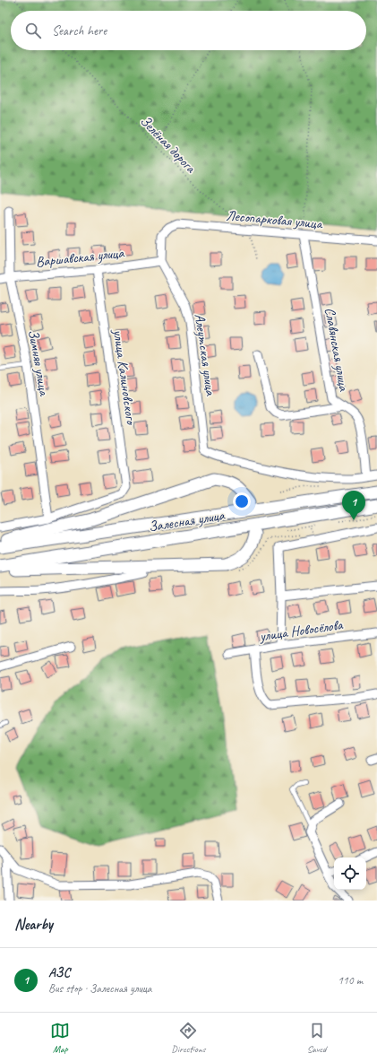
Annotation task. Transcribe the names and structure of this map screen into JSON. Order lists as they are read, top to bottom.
{
  "streets": {
    "main road": ["Залесная улица"],
    "street": [
      "Лесопарковая улица",
      "Варшавская улица",
      "Славянская улица",
      "Алеутская улица",
      "Зимняя улица",
      "улица Калиновского",
      "улица Новосёлова"
    ],
    "path": ["Зелёная дорога"]
  },
  "crossings": [
    ["Зелёная дорога", "Лесопарковая улица"],
    ["Лесопарковая улица", "Варшавская улица"],
    ["Лесопарковая улица", "Славянская улица"],
    ["Лесопарковая улица", "Алеутская улица"],
    ["Варшавская улица", "Алеутская улица"],
    ["Варшавская улица", "Зимняя улица"],
    ["Варшавская улица", "улица Калиновского"],
    ["Славянская улица", "Алеутская улица"],
    ["Зимняя улица", "улица Калиновского"]
  ],
  "page": {
    "search": "Search here",
    "pins": "1",
    "heading": "Nearby",
    "list": [
      {
        "mark": "1",
        "name": "АЗС",
        "note": "Bus stop · Залесная улица",
        "value": "110 m"
      }
    ],
    "nav": ["Map", "Directions", "Saved"]
  }
}
